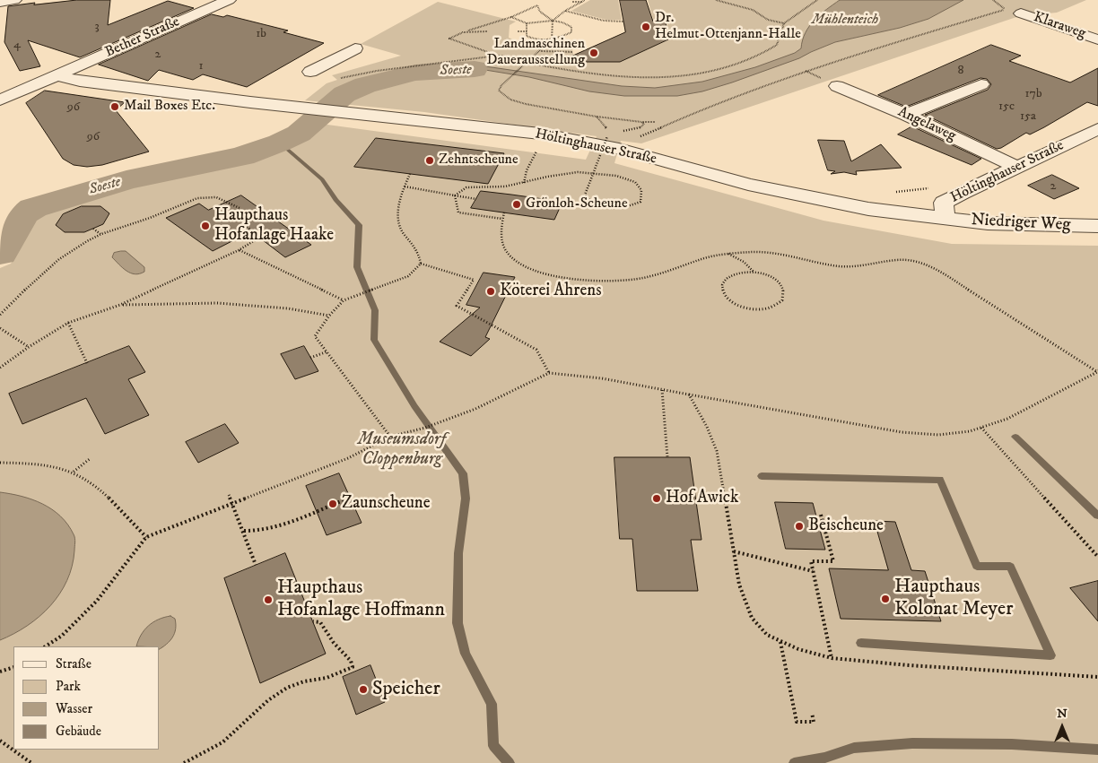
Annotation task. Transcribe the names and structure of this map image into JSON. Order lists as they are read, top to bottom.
{
  "streets": {
    "street": [
      "Klaraweg",
      "Bether Straße",
      "Angelaweg",
      "Höltinghauser Straße",
      "Niedriger Weg"
    ]
  },
  "crossings": [
    ["Bether Straße", "Höltinghauser Straße"],
    ["Angelaweg", "Höltinghauser Straße"],
    ["Höltinghauser Straße", "Niedriger Weg"]
  ],
  "water": ["Mühlenteich", "Soeste"],
  "parks": ["Museumsdorf Cloppenburg"],
  "places": [
    "Dr. Helmut-Ottenjann-Halle",
    "Landmaschinen Dauerausstellung",
    "Mail Boxes Etc.",
    "Zehntscheune",
    "Grönloh-Scheune",
    "Haupthaus Hofanlage Haake",
    "Köterei Ahrens",
    "Hof Awick",
    "Zaunscheune",
    "Beischeune",
    "Haupthaus Kolonat Meyer",
    "Haupthaus Hofanlage Hoffmann",
    "Speicher"
  ],
  "house_numbers": [
    "3",
    "1b",
    "4",
    "2",
    "1",
    "8",
    "17b",
    "15c",
    "96",
    "15a",
    "96",
    "2"
  ],
  "legend": [
    "Straße",
    "Park",
    "Wasser",
    "Gebäude"
  ],
  "north": "top"
}
